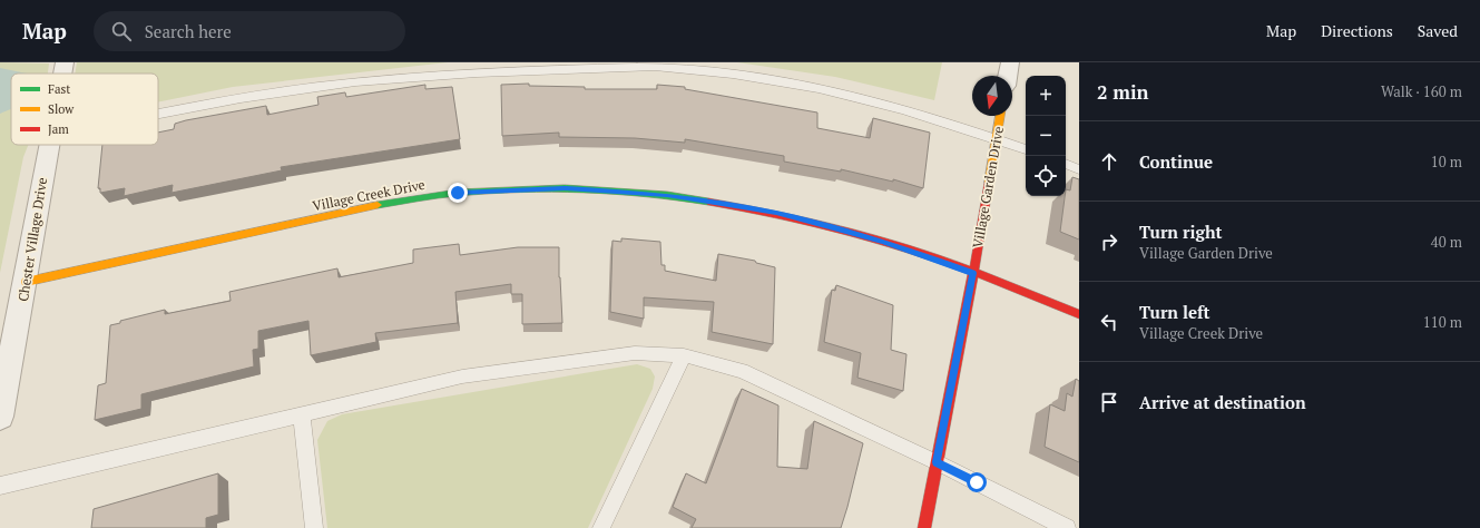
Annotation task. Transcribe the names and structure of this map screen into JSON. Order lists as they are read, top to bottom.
{
  "streets": {
    "street": ["Village Garden Drive", "Village Creek Drive", "Chester Village Drive"]
  },
  "crossings": [
    ["Village Garden Drive", "Village Creek Drive"],
    ["Village Creek Drive", "Chester Village Drive"]
  ],
  "legend": ["Fast", "Slow", "Jam"],
  "north": "bottom",
  "page": {
    "header": "Map",
    "search": "Search here",
    "nav": ["Map", "Directions", "Saved"],
    "heading": ["2 min", "Walk · 160 m"],
    "map_buttons": ["+", "−"],
    "list": [
      ["Continue", "10 m"],
      ["Turn right", "Village Garden Drive", "40 m"],
      ["Turn left", "Village Creek Drive", "110 m"],
      "Arrive at destination"
    ]
  }
}
